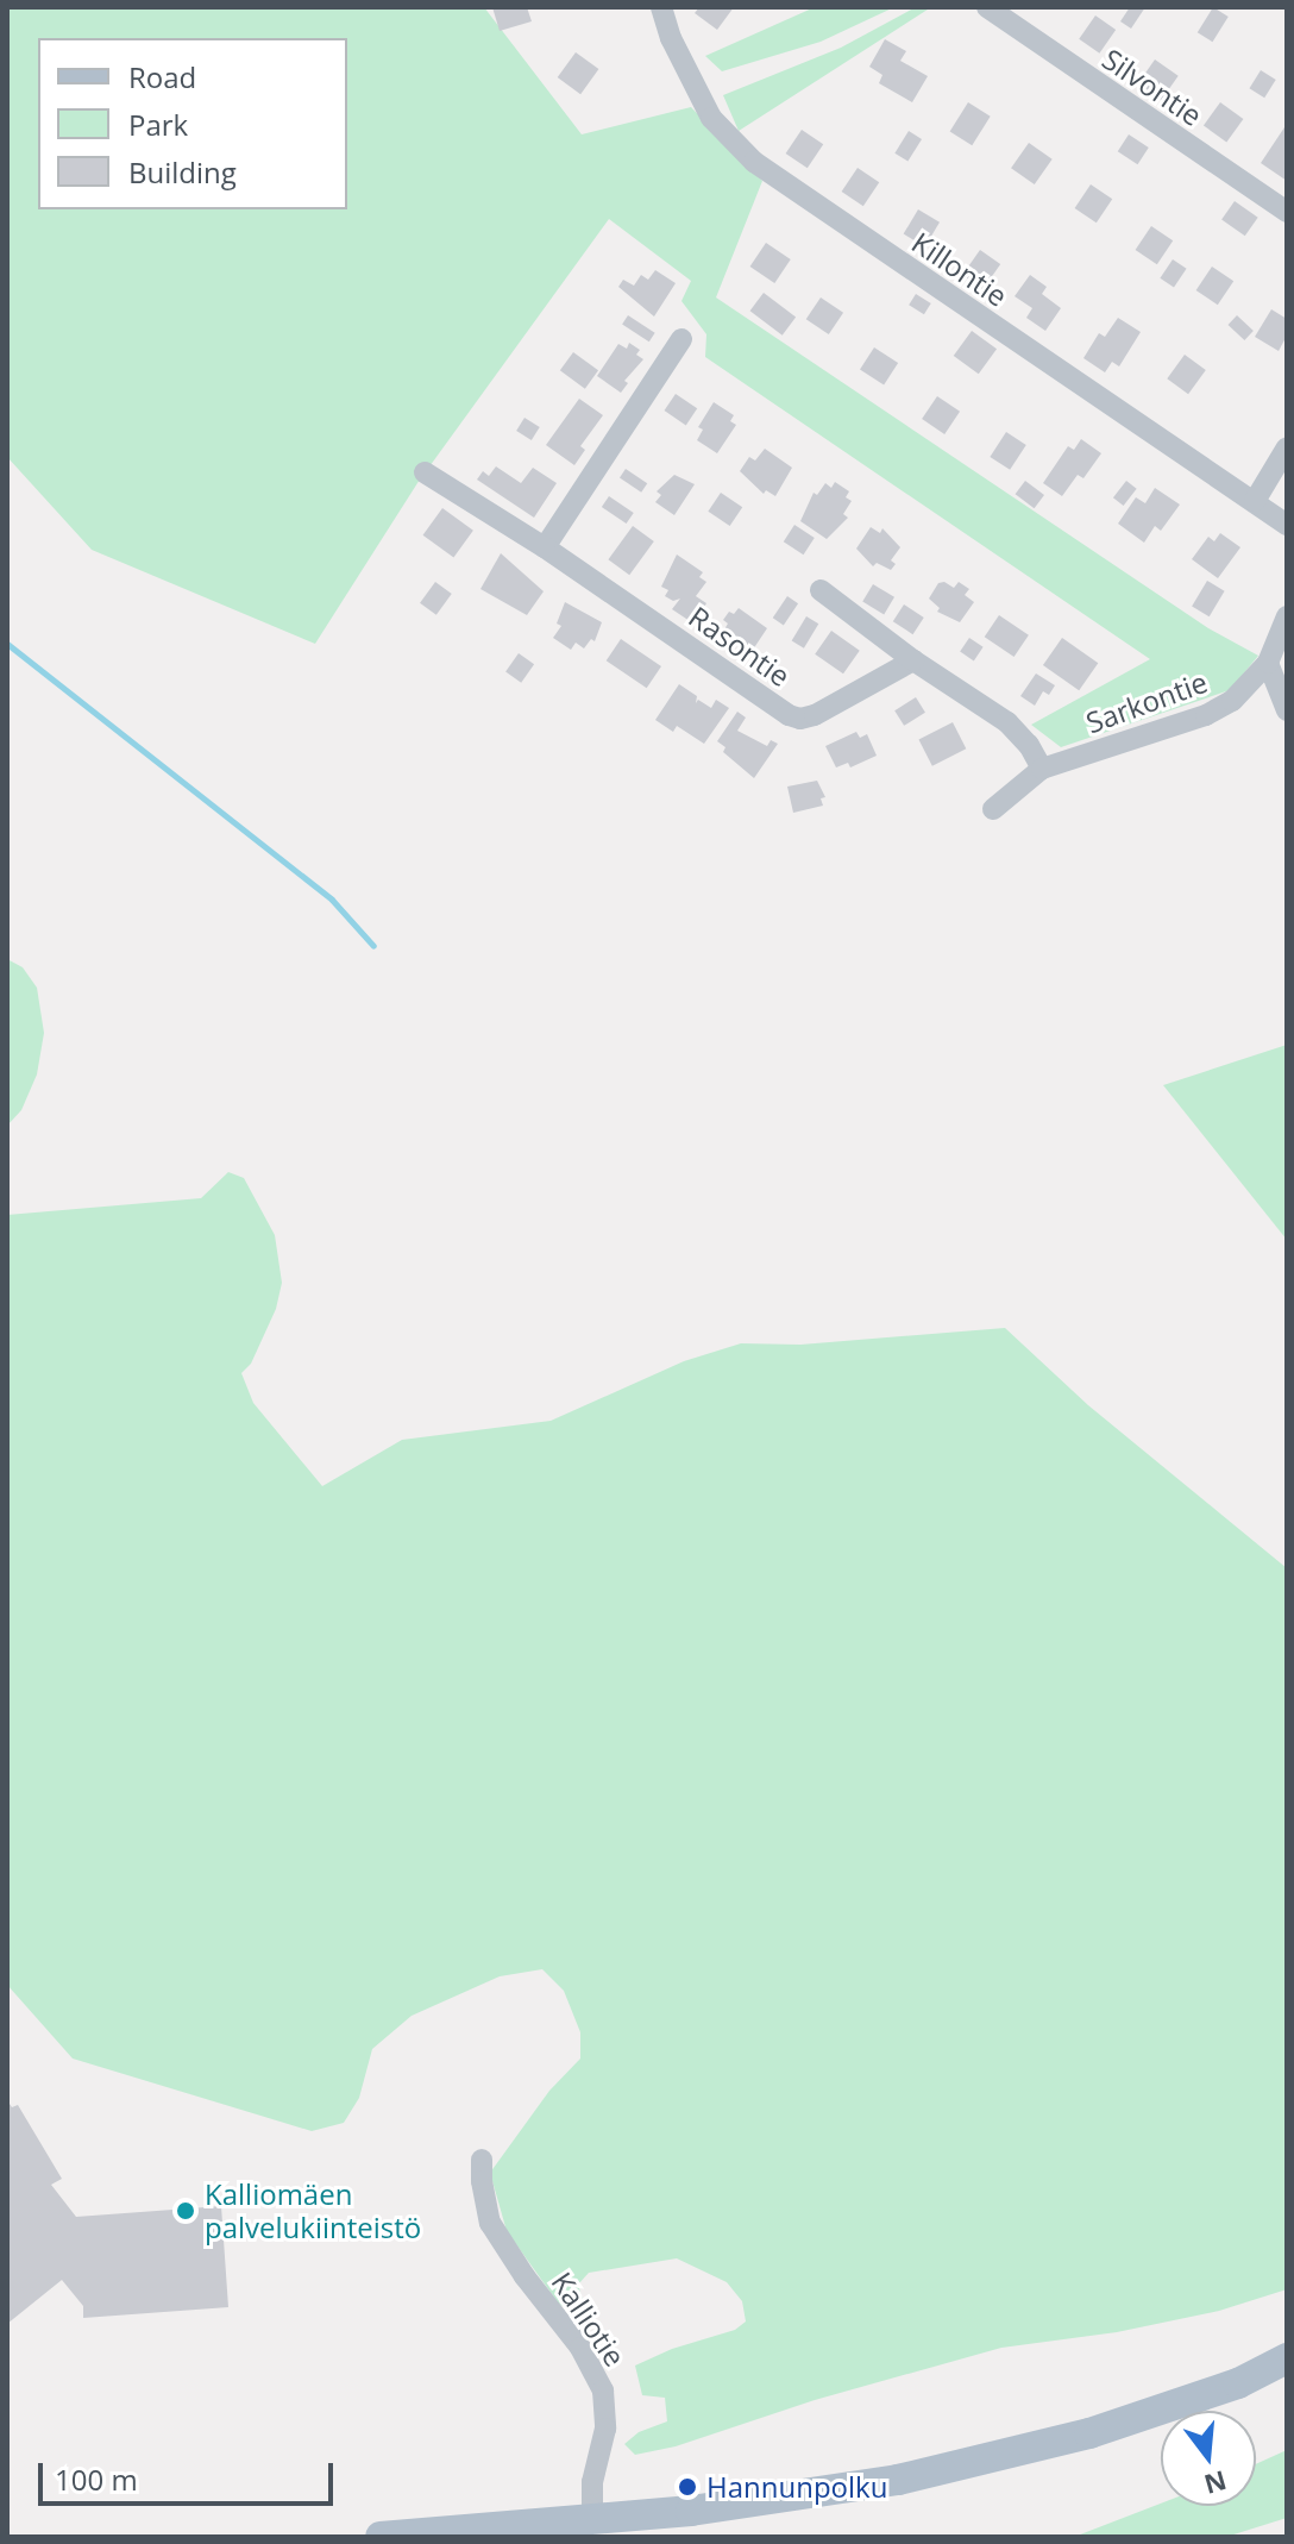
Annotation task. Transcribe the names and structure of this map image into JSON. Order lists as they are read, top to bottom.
{
  "streets": {
    "street": [
      "Silvontie",
      "Killontie",
      "Rasontie",
      "Sarkontie",
      "Kalliotie"
    ]
  },
  "places": ["Kalliomäen palvelukiinteistö", "Hannunpolku"],
  "legend": ["Road", "Park", "Building"],
  "scale_bar": "100 m",
  "north": "bottom"
}
